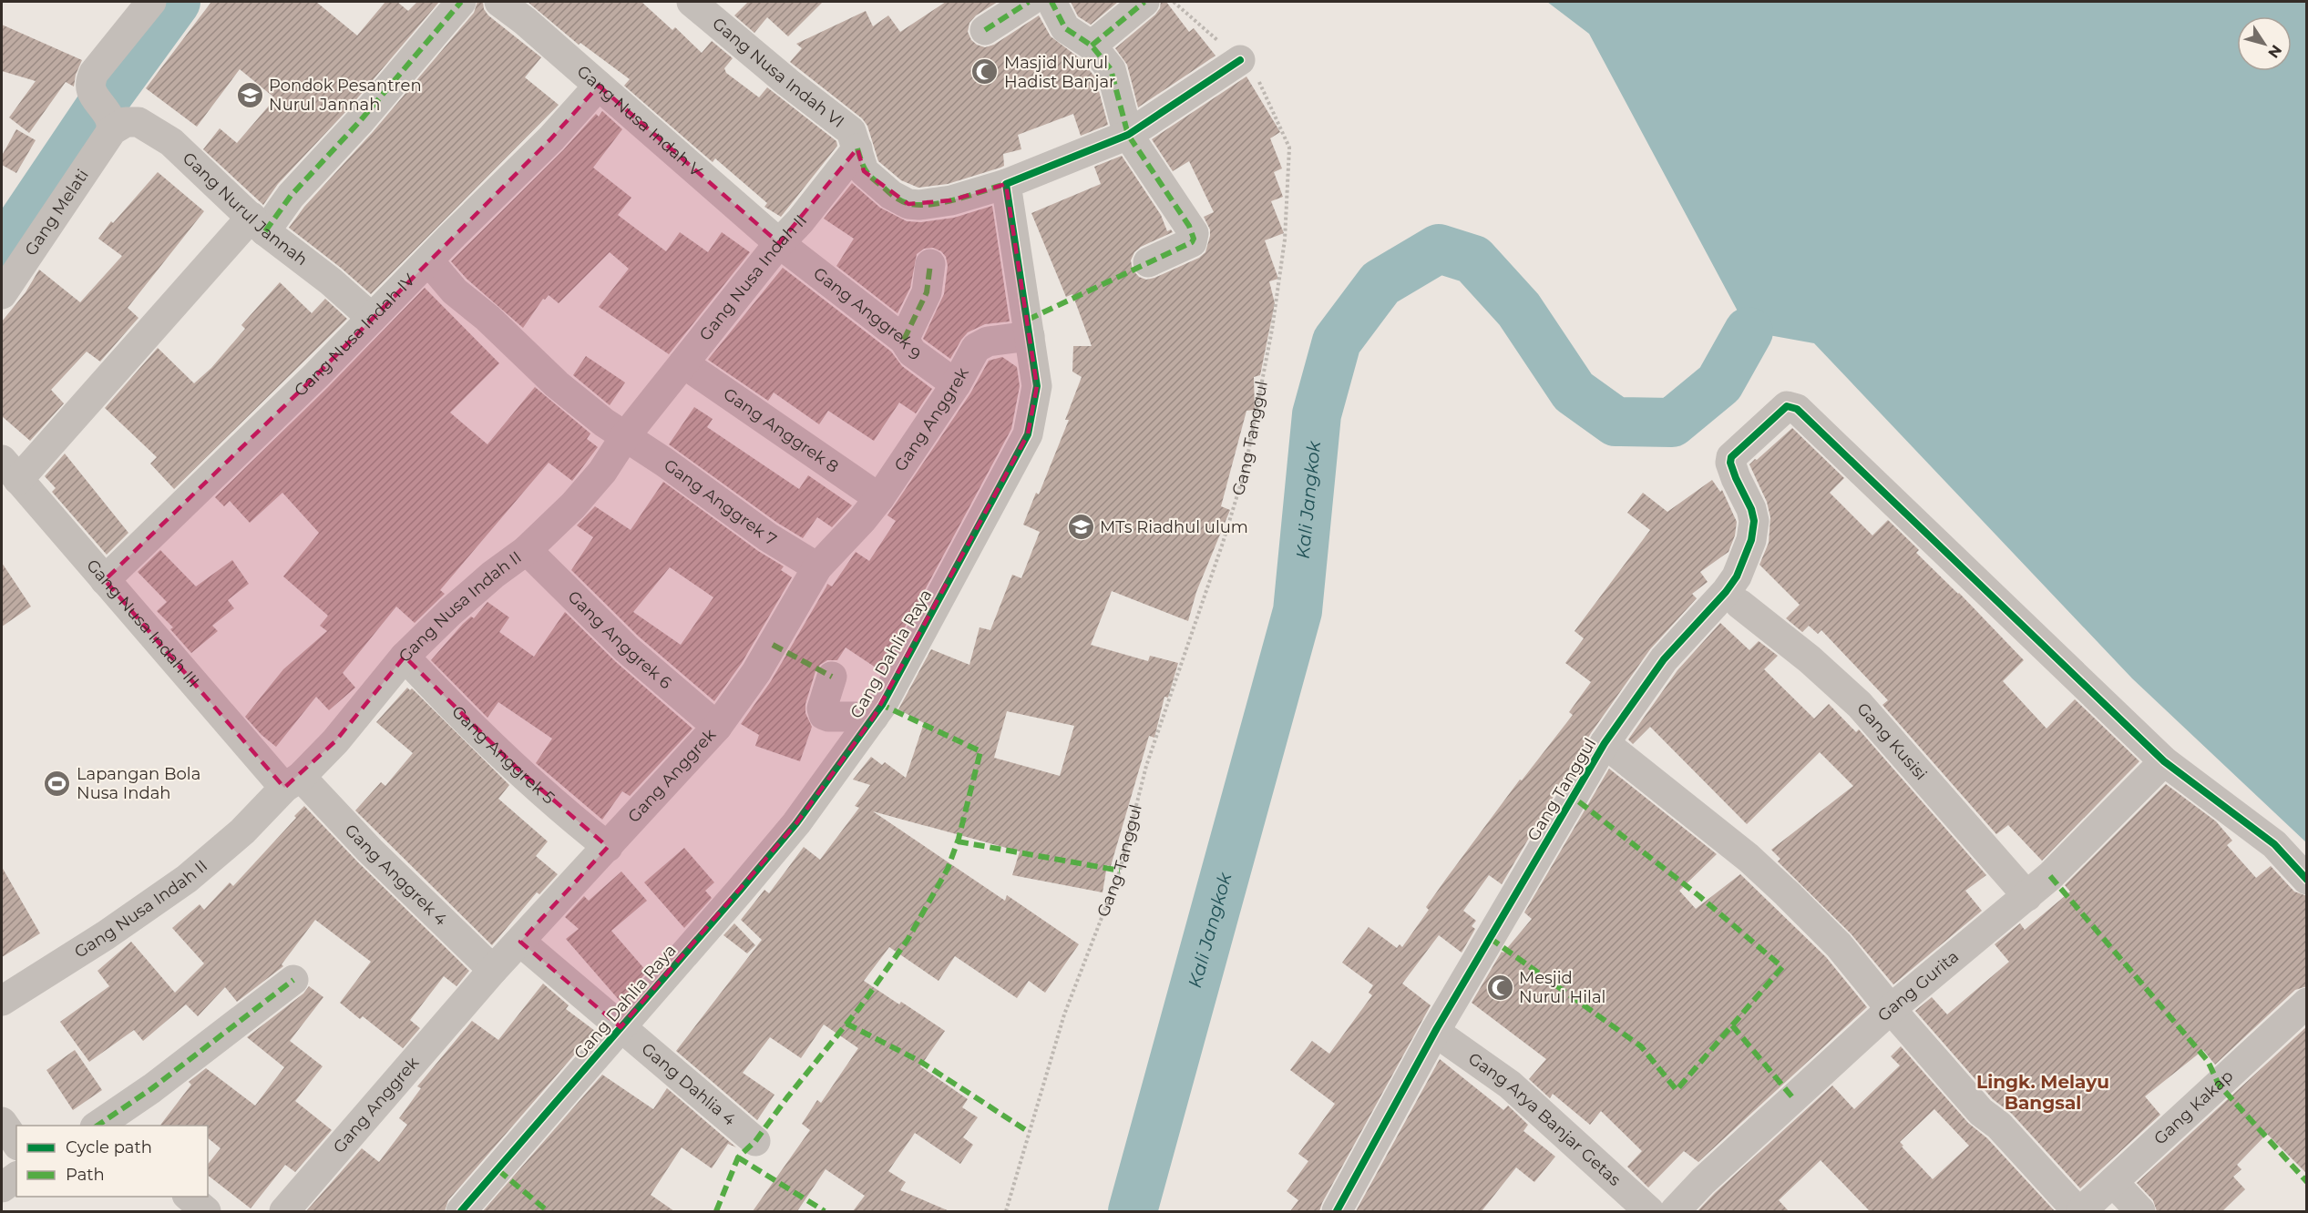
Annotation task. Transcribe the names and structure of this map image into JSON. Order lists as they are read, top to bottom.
{
  "streets": {
    "street": [
      "Gang Nusa Indah VI",
      "Gang Nusa Indah V",
      "Gang Nurul Jannah",
      "Gang Melati",
      "Gang Nusa Indah II",
      "Gang Anggrek 9",
      "Gang Nusa Indah IV",
      "Gang Anggrek",
      "Gang Anggrek 8",
      "Gang Tanggul",
      "Gang Anggrek 7",
      "Gang Nusa Indah III",
      "Gang Anggrek 6",
      "Gang Dahlia Raya",
      "Gang Kusisi",
      "Gang Anggrek 5",
      "Gang Anggrek 4",
      "Gang Gurita",
      "Gang Dahlia 4",
      "Gang Kakap",
      "Gang Arya Banjar Getas"
    ]
  },
  "crossings": [
    ["Gang Nusa Indah VI", "Gang Nusa Indah II"],
    ["Gang Nusa Indah VI", "Gang Dahlia Raya"],
    ["Gang Nusa Indah V", "Gang Nusa Indah II"],
    ["Gang Nusa Indah V", "Gang Anggrek 9"],
    ["Gang Nusa Indah V", "Gang Nusa Indah IV"],
    ["Gang Nurul Jannah", "Gang Melati"],
    ["Gang Nurul Jannah", "Gang Nusa Indah IV"],
    ["Gang Nusa Indah II", "Gang Anggrek 9"],
    ["Gang Nusa Indah II", "Gang Anggrek 8"],
    ["Gang Nusa Indah II", "Gang Anggrek 7"],
    ["Gang Nusa Indah II", "Gang Nusa Indah III"],
    ["Gang Nusa Indah II", "Gang Anggrek 6"],
    ["Gang Nusa Indah II", "Gang Anggrek 5"],
    ["Gang Nusa Indah II", "Gang Anggrek 4"],
    ["Gang Anggrek 9", "Gang Anggrek"],
    ["Gang Nusa Indah IV", "Gang Anggrek 7"],
    ["Gang Nusa Indah IV", "Gang Nusa Indah III"],
    ["Gang Anggrek", "Gang Anggrek 8"],
    ["Gang Anggrek", "Gang Anggrek 7"],
    ["Gang Anggrek", "Gang Anggrek 6"],
    ["Gang Anggrek", "Gang Dahlia Raya"],
    ["Gang Anggrek", "Gang Anggrek 5"],
    ["Gang Anggrek", "Gang Anggrek 4"],
    ["Gang Anggrek", "Gang Dahlia 4"],
    ["Gang Tanggul", "Gang Gurita"],
    ["Gang Tanggul", "Gang Arya Banjar Getas"],
    ["Gang Nusa Indah III", "Gang Anggrek 4"],
    ["Gang Dahlia Raya", "Gang Dahlia 4"],
    ["Gang Kusisi", "Gang Gurita"]
  ],
  "districts": ["Lingk. Melayu Bangsal"],
  "water": ["Kali Jangkok"],
  "places": {
    "mosque": ["Masjid Nurul Hadist Banjar", "Mesjid Nurul Hilal"],
    "school or university": ["Pondok Pesantren Nurul Jannah", "MTs Riadhul ulum"],
    "sports": ["Lapangan Bola Nusa Indah"]
  },
  "legend": ["Cycle path", "Path"],
  "north": "bottom right"
}
